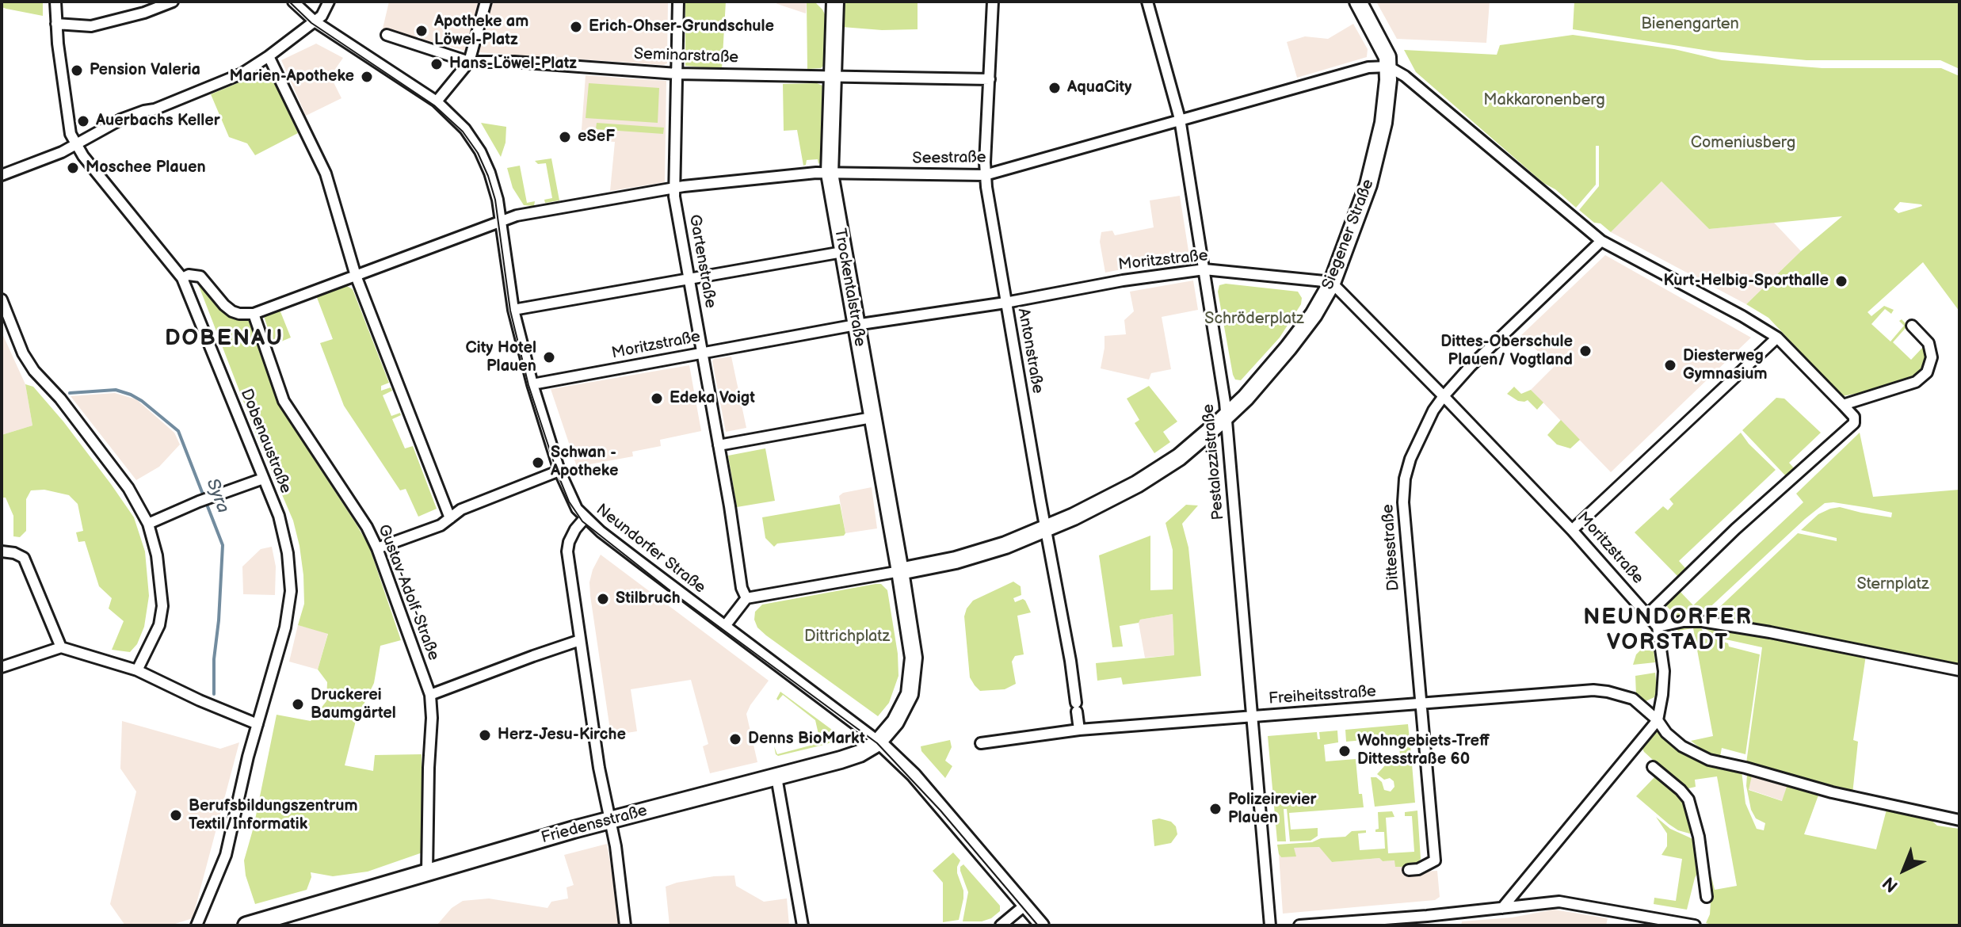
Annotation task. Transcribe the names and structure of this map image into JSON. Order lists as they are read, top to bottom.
{
  "streets": {
    "main road": ["Siegener Straße", "Trockentalstraße", "Friedensstraße"],
    "street": [
      "Seminarstraße",
      "Seestraße",
      "Moritzstraße",
      "Gartenstraße",
      "Antonstraße",
      "Dobenaustraße",
      "Pestalozzistraße",
      "Dittesstraße",
      "Neundorfer Straße",
      "Gustav-Adolf-Straße",
      "Freiheitsstraße"
    ]
  },
  "crossings": [
    ["Seminarstraße", "Gartenstraße"],
    ["Seminarstraße", "Trockentalstraße"],
    ["Seminarstraße", "Antonstraße"],
    ["Seestraße", "Siegener Straße"],
    ["Seestraße", "Gartenstraße"],
    ["Seestraße", "Trockentalstraße"],
    ["Seestraße", "Antonstraße"],
    ["Seestraße", "Pestalozzistraße"],
    ["Seestraße", "Neundorfer Straße"],
    ["Seestraße", "Gustav-Adolf-Straße"],
    ["Siegener Straße", "Moritzstraße"],
    ["Siegener Straße", "Trockentalstraße"],
    ["Siegener Straße", "Antonstraße"],
    ["Siegener Straße", "Pestalozzistraße"],
    ["Moritzstraße", "Gartenstraße"],
    ["Moritzstraße", "Trockentalstraße"],
    ["Moritzstraße", "Antonstraße"],
    ["Moritzstraße", "Pestalozzistraße"],
    ["Moritzstraße", "Dittesstraße"],
    ["Moritzstraße", "Neundorfer Straße"],
    ["Antonstraße", "Freiheitsstraße"],
    ["Pestalozzistraße", "Freiheitsstraße"],
    ["Dittesstraße", "Freiheitsstraße"],
    ["Neundorfer Straße", "Friedensstraße"],
    ["Gustav-Adolf-Straße", "Friedensstraße"]
  ],
  "districts": ["DOBENAU", "NEUNDORFER VORSTADT"],
  "water": ["Syra"],
  "parks": [
    "Bienengarten",
    "Makkaronenberg",
    "Comeniusberg",
    "Schröderplatz",
    "Sternplatz",
    "Dittrichplatz"
  ],
  "places": [
    "Erich-Ohser-Grundschule",
    "Apotheke am Löwel-Platz",
    "Hans-Löwel-Platz",
    "Pension Valeria",
    "Marien-Apotheke",
    "AquaCity",
    "Auerbachs Keller",
    "eSeF",
    "Moschee Plauen",
    "Kurt-Helbig-Sporthalle",
    "Dittes-Oberschule Plauen/ Vogtland",
    "City Hotel Plauen",
    "Diesterweg Gymnasium",
    "Edeka Voigt",
    "Schwan - Apotheke",
    "Stilbruch",
    "Druckerei Baumgärtel",
    "Herz-Jesu-Kirche",
    "Denns BioMarkt",
    "Wohngebiets-Treff Dittesstraße 60",
    "Polizeirevier Plauen",
    "Berufsbildungszentrum Textil/Informatik"
  ],
  "north": "bottom left"
}
